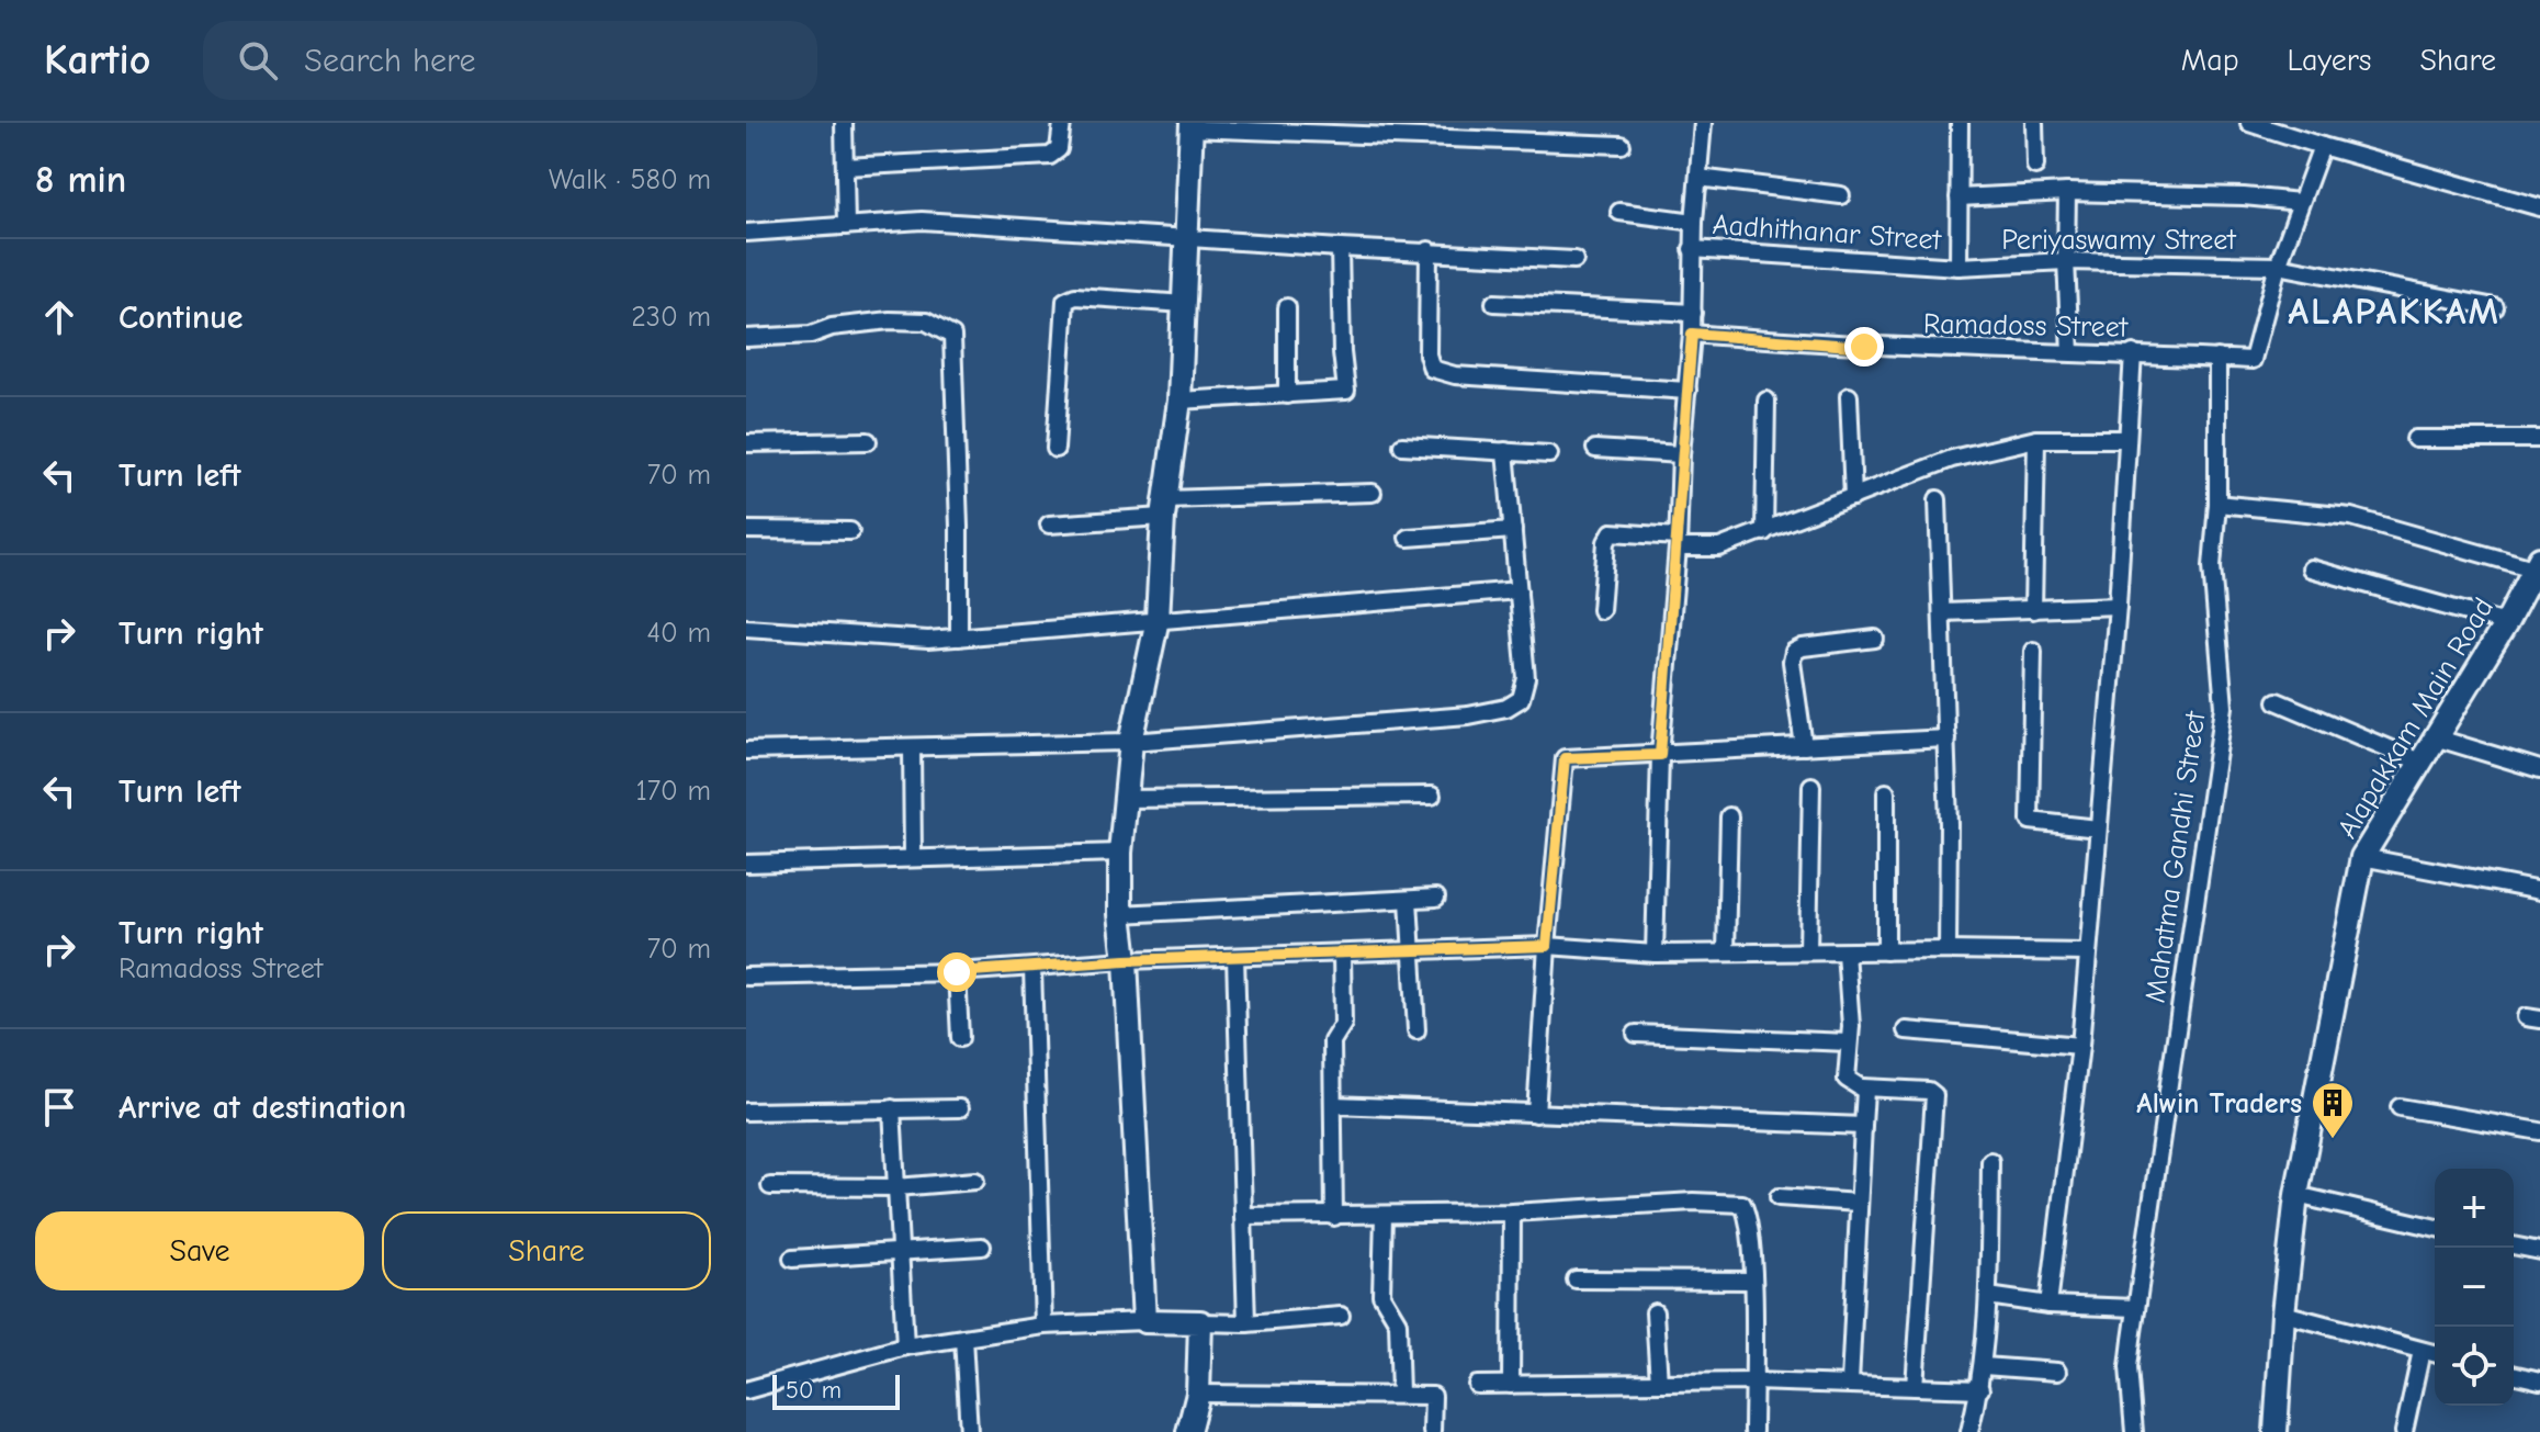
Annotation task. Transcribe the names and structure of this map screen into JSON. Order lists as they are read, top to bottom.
{
  "streets": {
    "street": [
      "Aadhithanar Street",
      "Periyaswamy Street",
      "Ramadoss Street",
      "Alapakkam Main Road",
      "Mahatma Gandhi Street"
    ]
  },
  "crossings": [
    ["Aadhithanar Street", "Periyaswamy Street"],
    ["Periyaswamy Street", "Ramadoss Street"],
    ["Ramadoss Street", "Mahatma Gandhi Street"]
  ],
  "districts": ["ALAPAKKAM"],
  "places": {
    "building": ["Alwin Traders"]
  },
  "scale_bar": "50 m",
  "page": {
    "header": "Kartio",
    "search": "Search here",
    "nav": ["Map", "Layers", "Share"],
    "heading": ["8 min", "Walk · 580 m"],
    "list": [
      ["Continue", "230 m"],
      ["Turn left", "70 m"],
      ["Turn right", "40 m"],
      ["Turn left", "170 m"],
      ["Turn right", "Ramadoss Street", "70 m"],
      "Arrive at destination"
    ],
    "map_buttons": ["+", "−"],
    "buttons": ["Save", "Share"],
    "scale": "50 m"
  }
}
